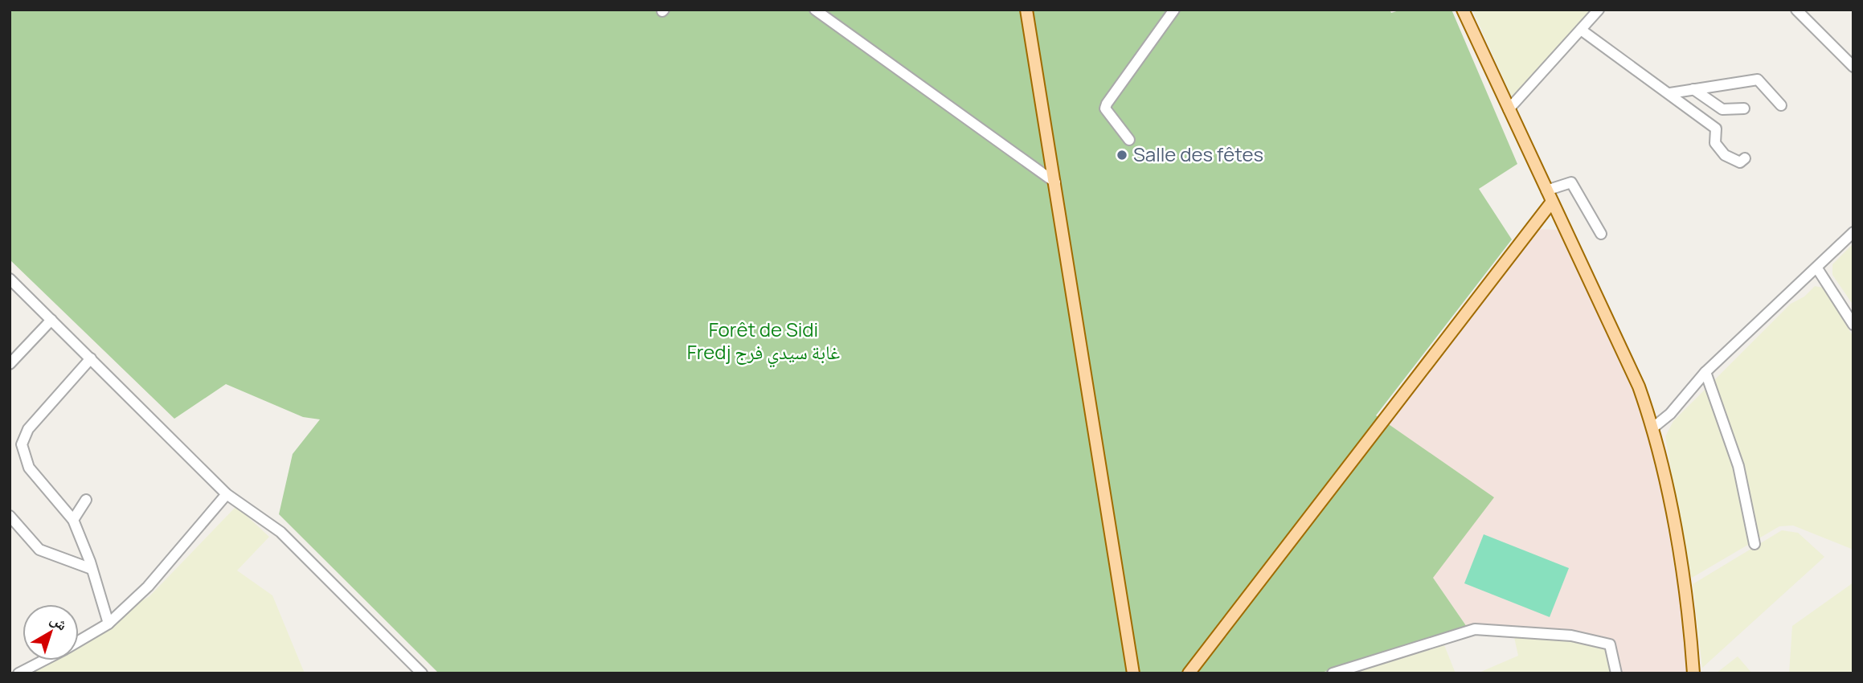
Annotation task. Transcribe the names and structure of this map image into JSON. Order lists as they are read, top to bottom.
{
  "parks": ["Forêt de Sidi Fredj غابة سيدي فرج"],
  "places": ["Salle des fêtes"],
  "north": "top right"
}
